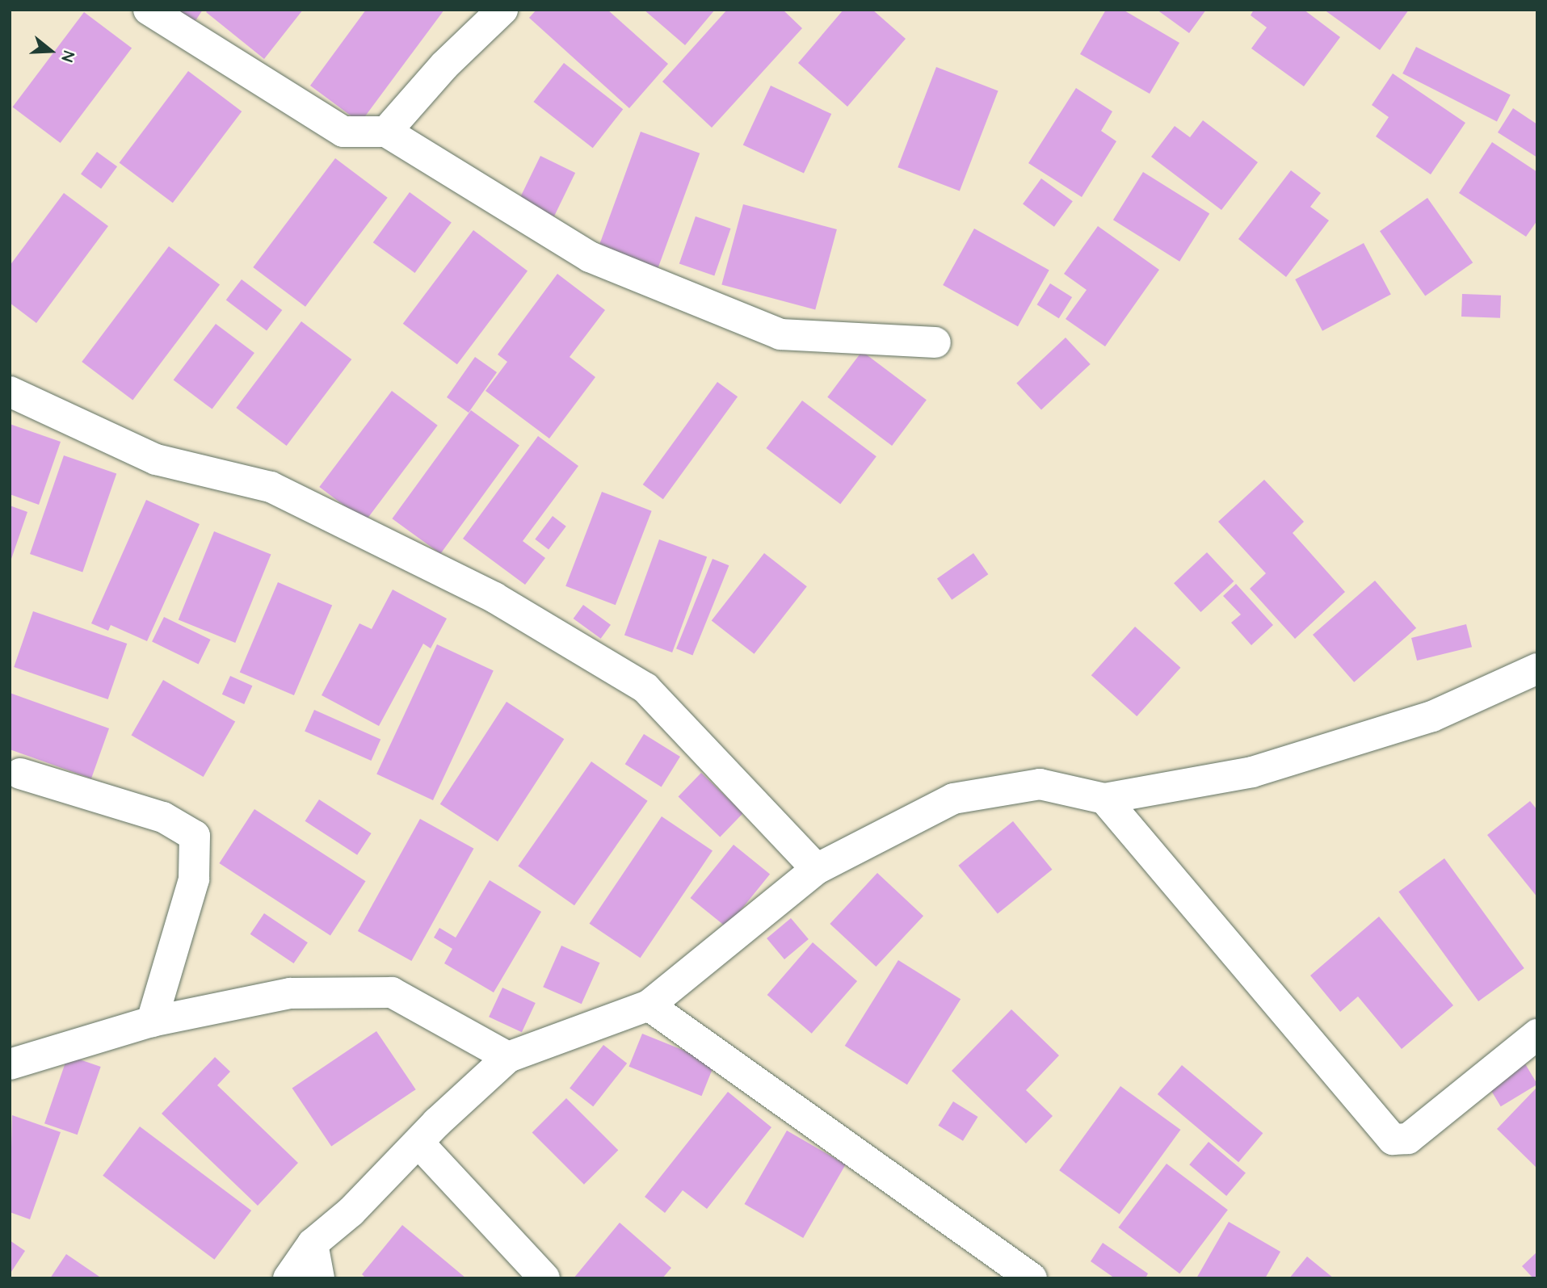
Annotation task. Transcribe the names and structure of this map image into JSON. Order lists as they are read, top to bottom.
{
  "north": "right"
}
